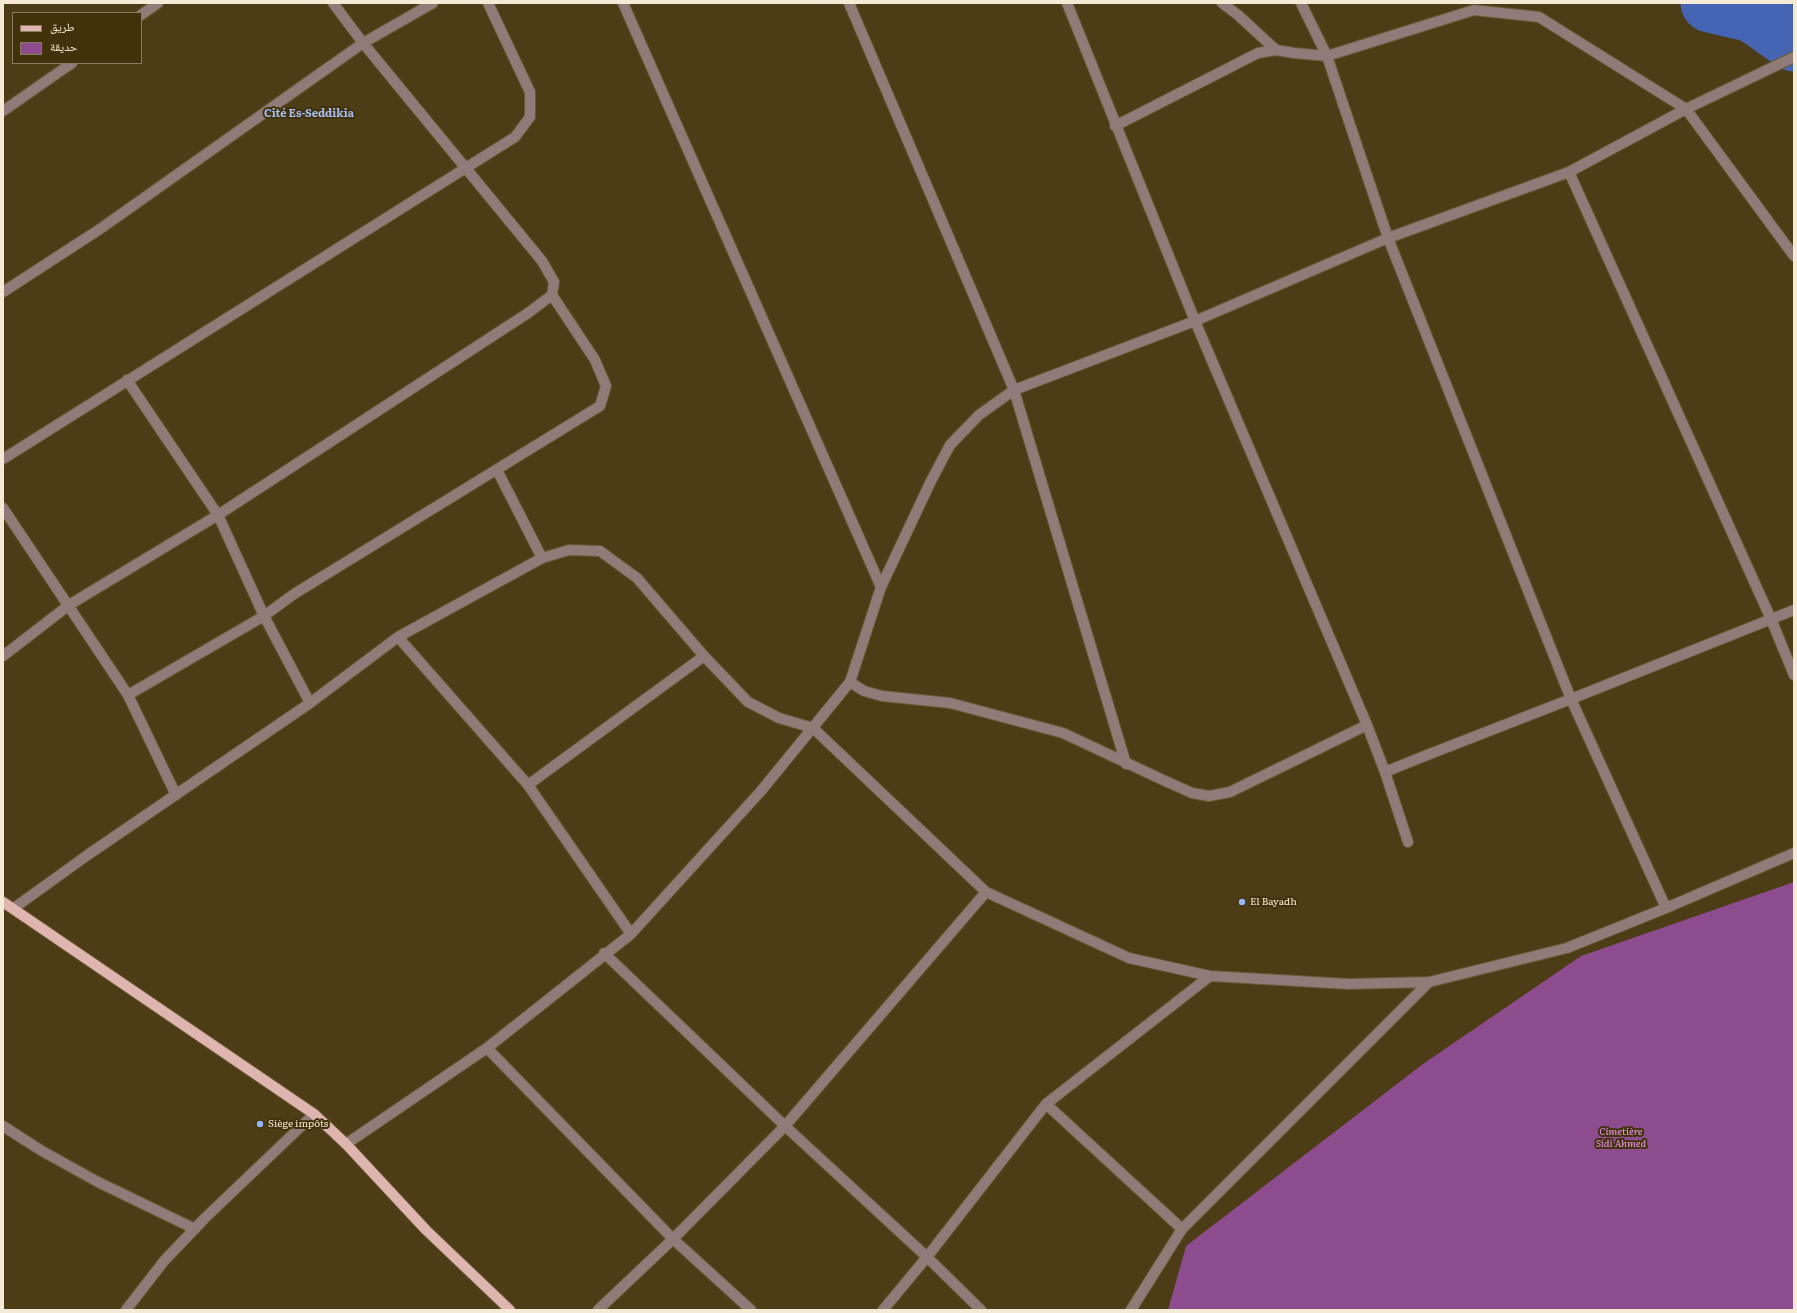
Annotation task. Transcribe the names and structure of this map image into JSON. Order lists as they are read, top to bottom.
{
  "districts": ["Cité Es-Seddikia"],
  "parks": ["Cimetière Sidi Ahmed"],
  "places": ["El Bayadh", "Siège impôts"],
  "legend": ["طريق", "حديقة"]
}
